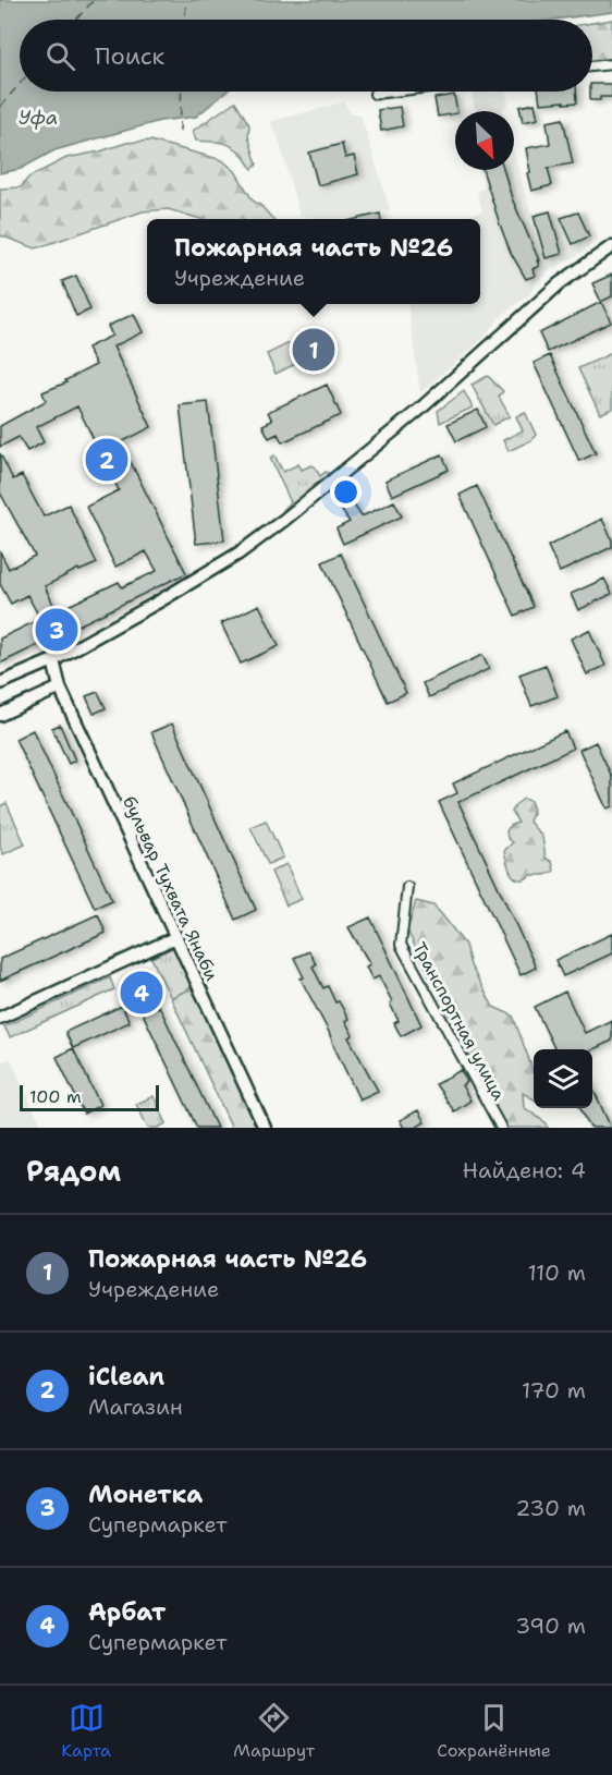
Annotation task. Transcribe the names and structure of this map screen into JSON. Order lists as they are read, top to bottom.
{
  "streets": {
    "street": ["бульвар Тухвата Янаби", "Транспортная улица"]
  },
  "water": ["Уфа"],
  "scale_bar": "100 m",
  "north": "bottom right",
  "page": {
    "search": "Поиск",
    "popup": ["Пожарная часть №26", "Учреждение"],
    "pins": [
      "1",
      "2",
      "3",
      "4"
    ],
    "scale": "100 m",
    "heading": ["Рядом", "Найдено: 4"],
    "list": [
      {
        "mark": "1",
        "name": "Пожарная часть №26",
        "note": "Учреждение",
        "value": "110 m"
      },
      {
        "mark": "2",
        "name": "iClean",
        "note": "Магазин",
        "value": "170 m"
      },
      {
        "mark": "3",
        "name": "Монетка",
        "note": "Супермаркет",
        "value": "230 m"
      },
      {
        "mark": "4",
        "name": "Арбат",
        "note": "Супермаркет",
        "value": "390 m"
      }
    ],
    "nav": ["Карта", "Маршрут", "Сохранённые"]
  }
}
